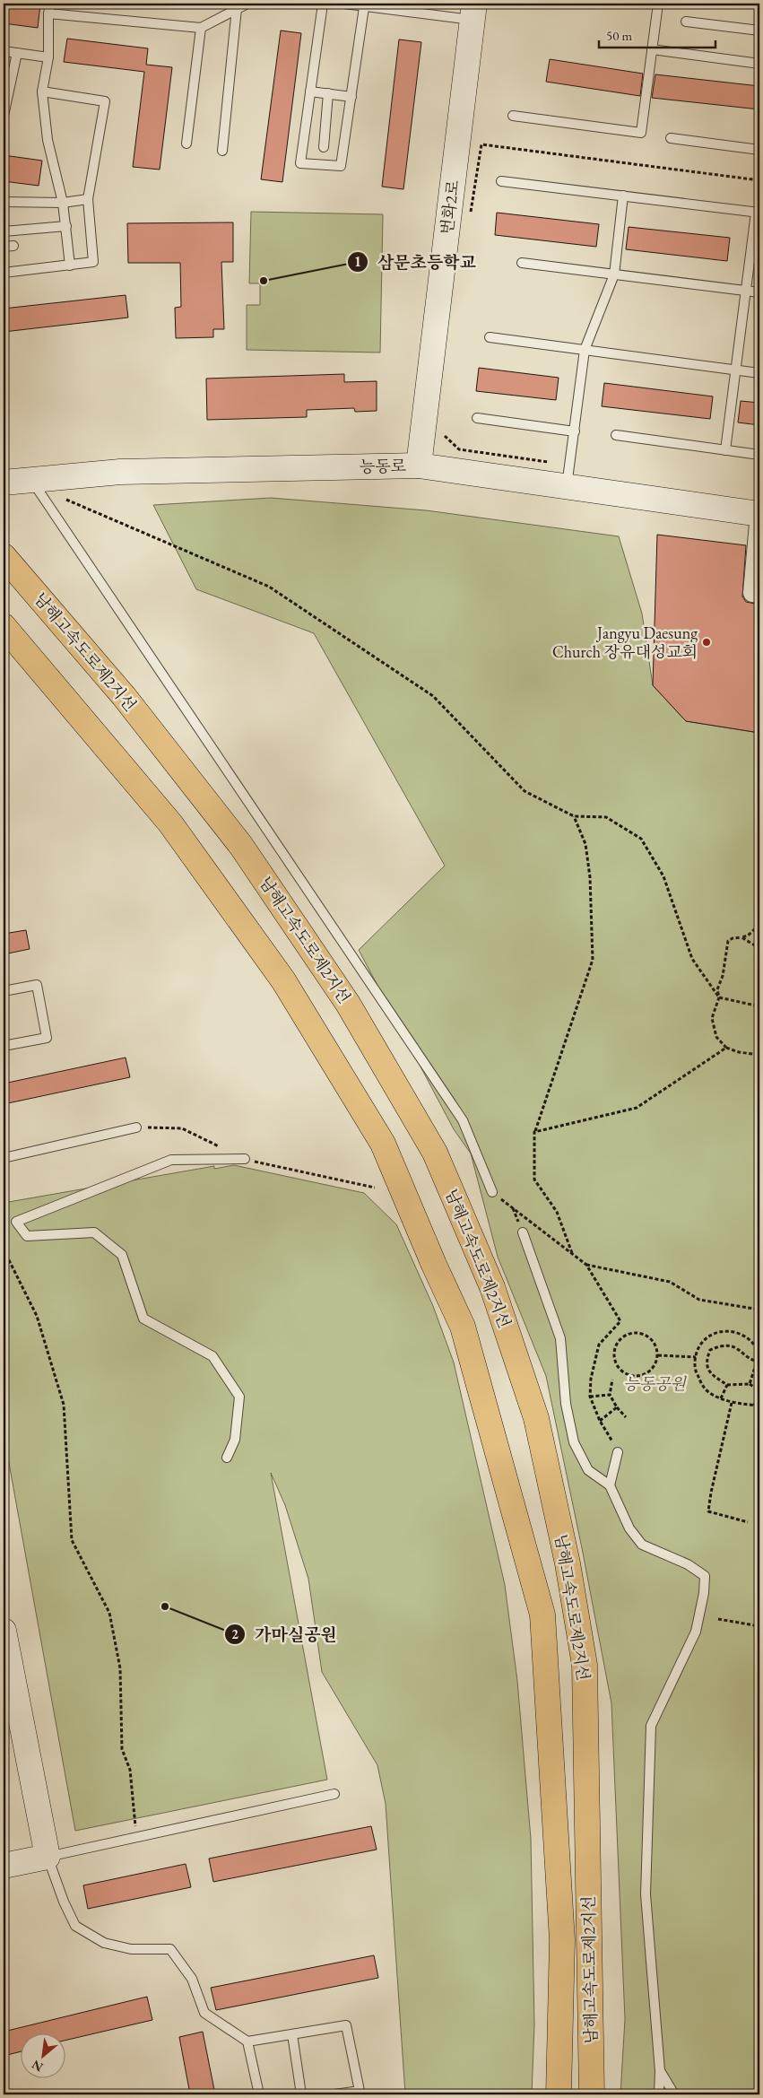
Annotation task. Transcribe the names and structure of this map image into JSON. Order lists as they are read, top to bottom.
{
  "streets": {
    "highway": ["남해고속도로제2지선"],
    "street": ["번화2로", "능동로"]
  },
  "crossings": [
    ["번화2로", "능동로"]
  ],
  "parks": ["능동공원"],
  "places": ["삼문초등학교", "Jangyu Daesung Church 장유대성교회", "가마실공원"],
  "scale_bar": "50 m",
  "north": "bottom left"
}
